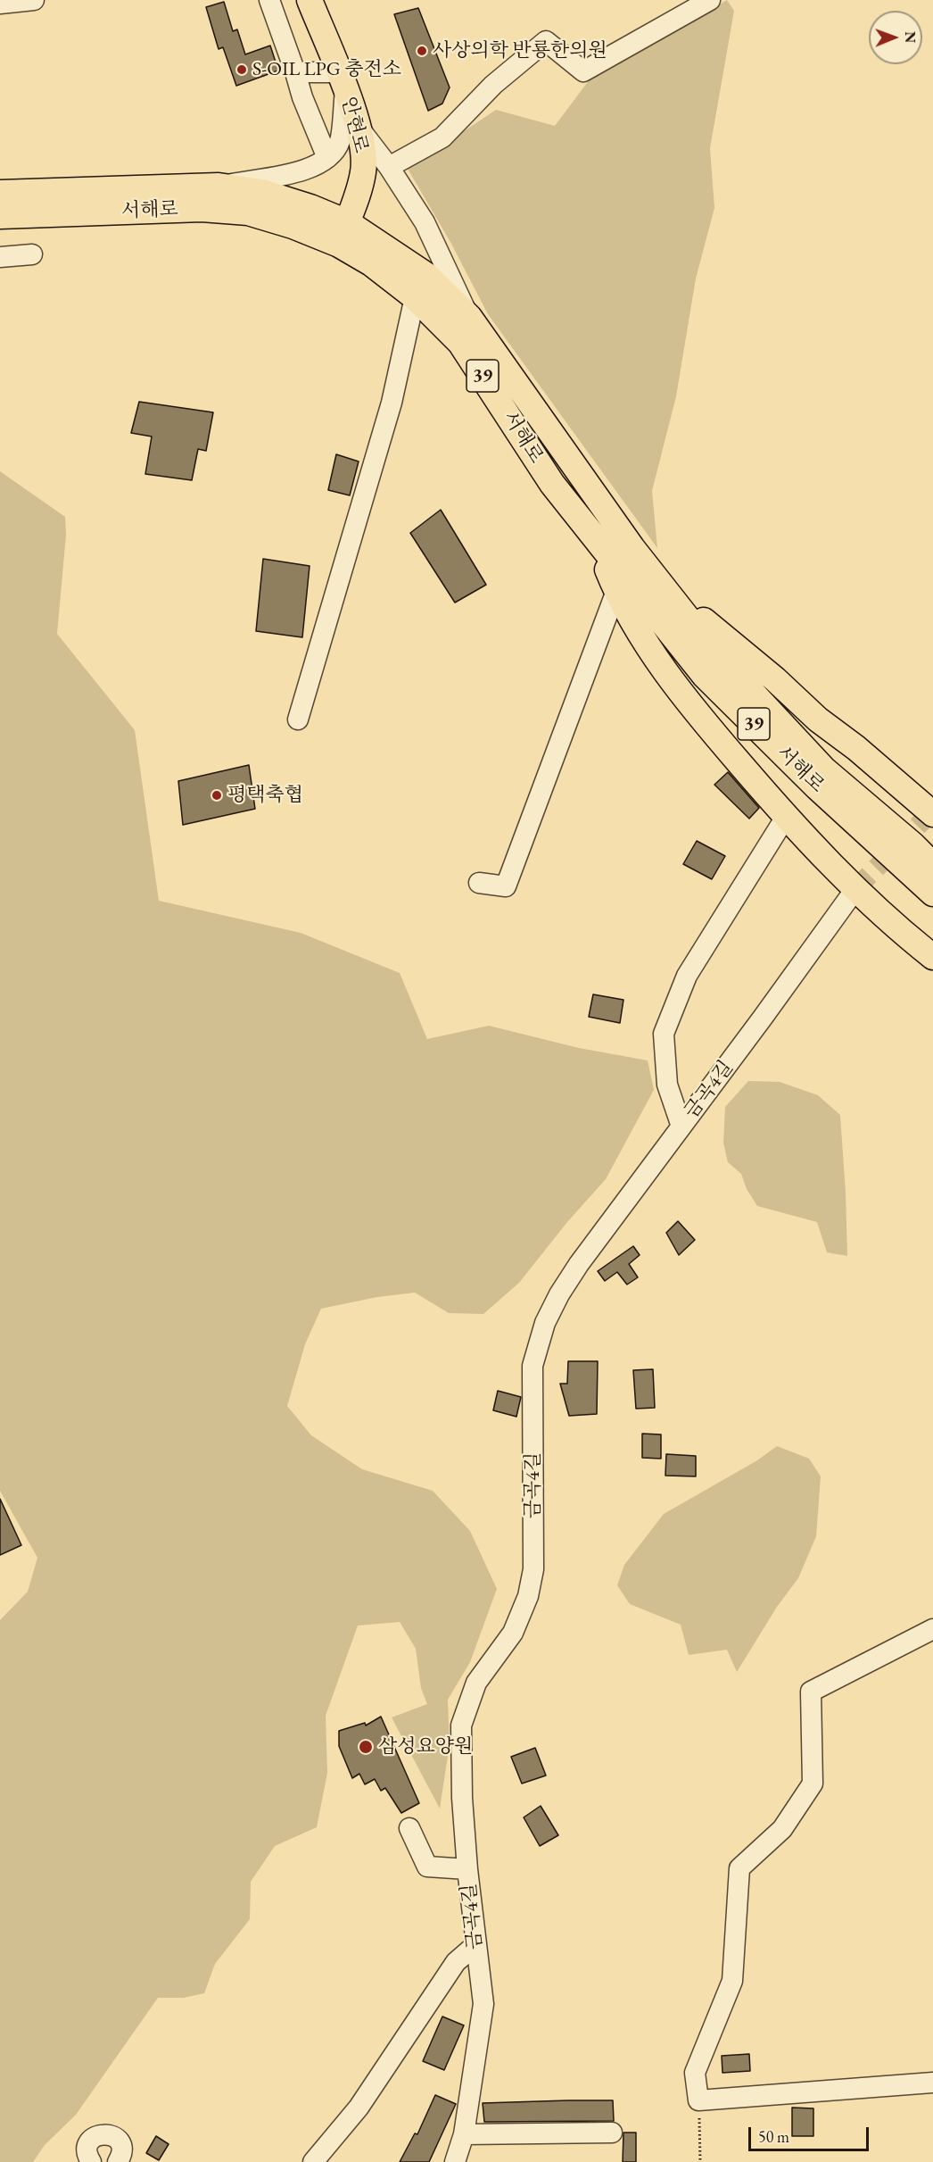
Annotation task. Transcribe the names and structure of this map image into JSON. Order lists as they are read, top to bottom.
{
  "streets": {
    "main road": ["안현로", "서해로", "39"],
    "street": ["금곡4길"]
  },
  "crossings": [
    ["안현로", "서해로"]
  ],
  "places": [
    "사상의학 반룡한의원",
    "S-OIL LPG 충전소",
    "평택축협",
    "삼성요양원"
  ],
  "scale_bar": "50 m",
  "north": "right"
}
